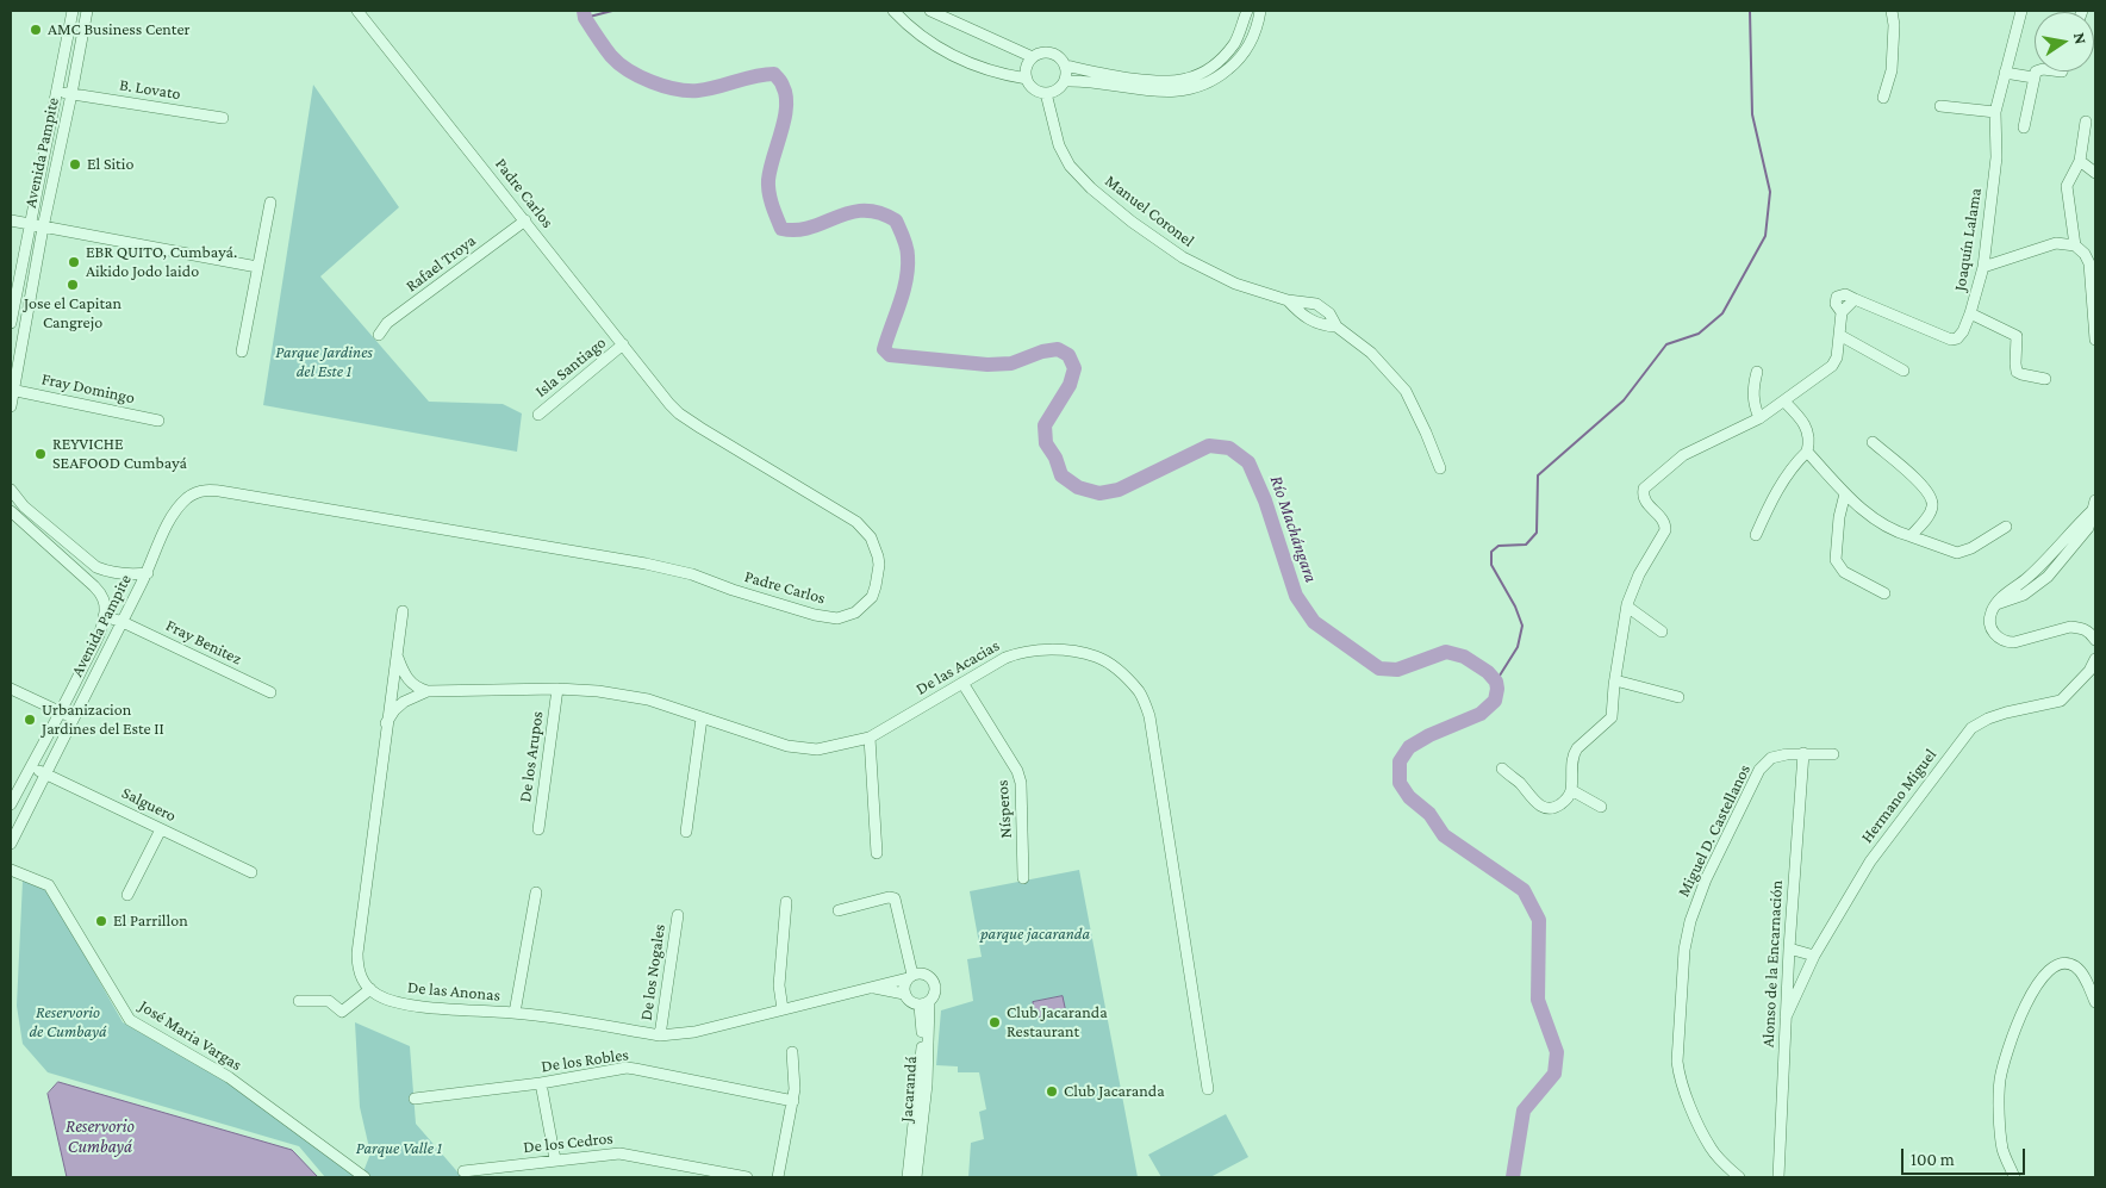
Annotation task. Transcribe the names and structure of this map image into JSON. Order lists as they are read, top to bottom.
{
  "streets": {
    "street": [
      "B. Lovato",
      "Avenida Pampite",
      "Padre Carlos",
      "Manuel Coronel",
      "Joaquín Lalama",
      "Rafael Troya",
      "Isla Santiago",
      "Fray Domingo",
      "Fray Benitez",
      "De las Acacias",
      "De los Arupos",
      "Hermano Miguel",
      "Salguero",
      "Nísperos",
      "Miguel D. Castellanos",
      "Alonso de la Encarnación",
      "De los Nogales",
      "De las Anonas",
      "José Maria Vargas",
      "De los Robles",
      "Jacarandá",
      "De los Cedros"
    ]
  },
  "crossings": [
    ["B. Lovato", "Avenida Pampite"],
    ["Avenida Pampite", "Padre Carlos"],
    ["Avenida Pampite", "Fray Domingo"],
    ["Avenida Pampite", "Fray Benitez"],
    ["Avenida Pampite", "Salguero"],
    ["Padre Carlos", "Rafael Troya"],
    ["Padre Carlos", "Isla Santiago"],
    ["De las Acacias", "De los Arupos"],
    ["De las Acacias", "Nísperos"],
    ["Hermano Miguel", "Alonso de la Encarnación"],
    ["Miguel D. Castellanos", "Alonso de la Encarnación"],
    ["De los Nogales", "De las Anonas"],
    ["De las Anonas", "Jacarandá"]
  ],
  "water": ["Río Machángara", "Reservorio Cumbayá"],
  "parks": [
    "Parque Jardines del Este 1",
    "parque jacaranda",
    "Reservorio de Cumbayá",
    "Parque Valle 1"
  ],
  "places": [
    "AMC Business Center",
    "El Sitio",
    "EBR QUITO, Cumbayá. Aikido Jodo laido",
    "Jose el Capitan Cangrejo",
    "REYVICHE SEAFOOD Cumbayá",
    "Urbanizacion Jardines del Este II",
    "El Parrillon",
    "Club Jacaranda Restaurant",
    "Club Jacaranda"
  ],
  "scale_bar": "100 m",
  "north": "right"
}
